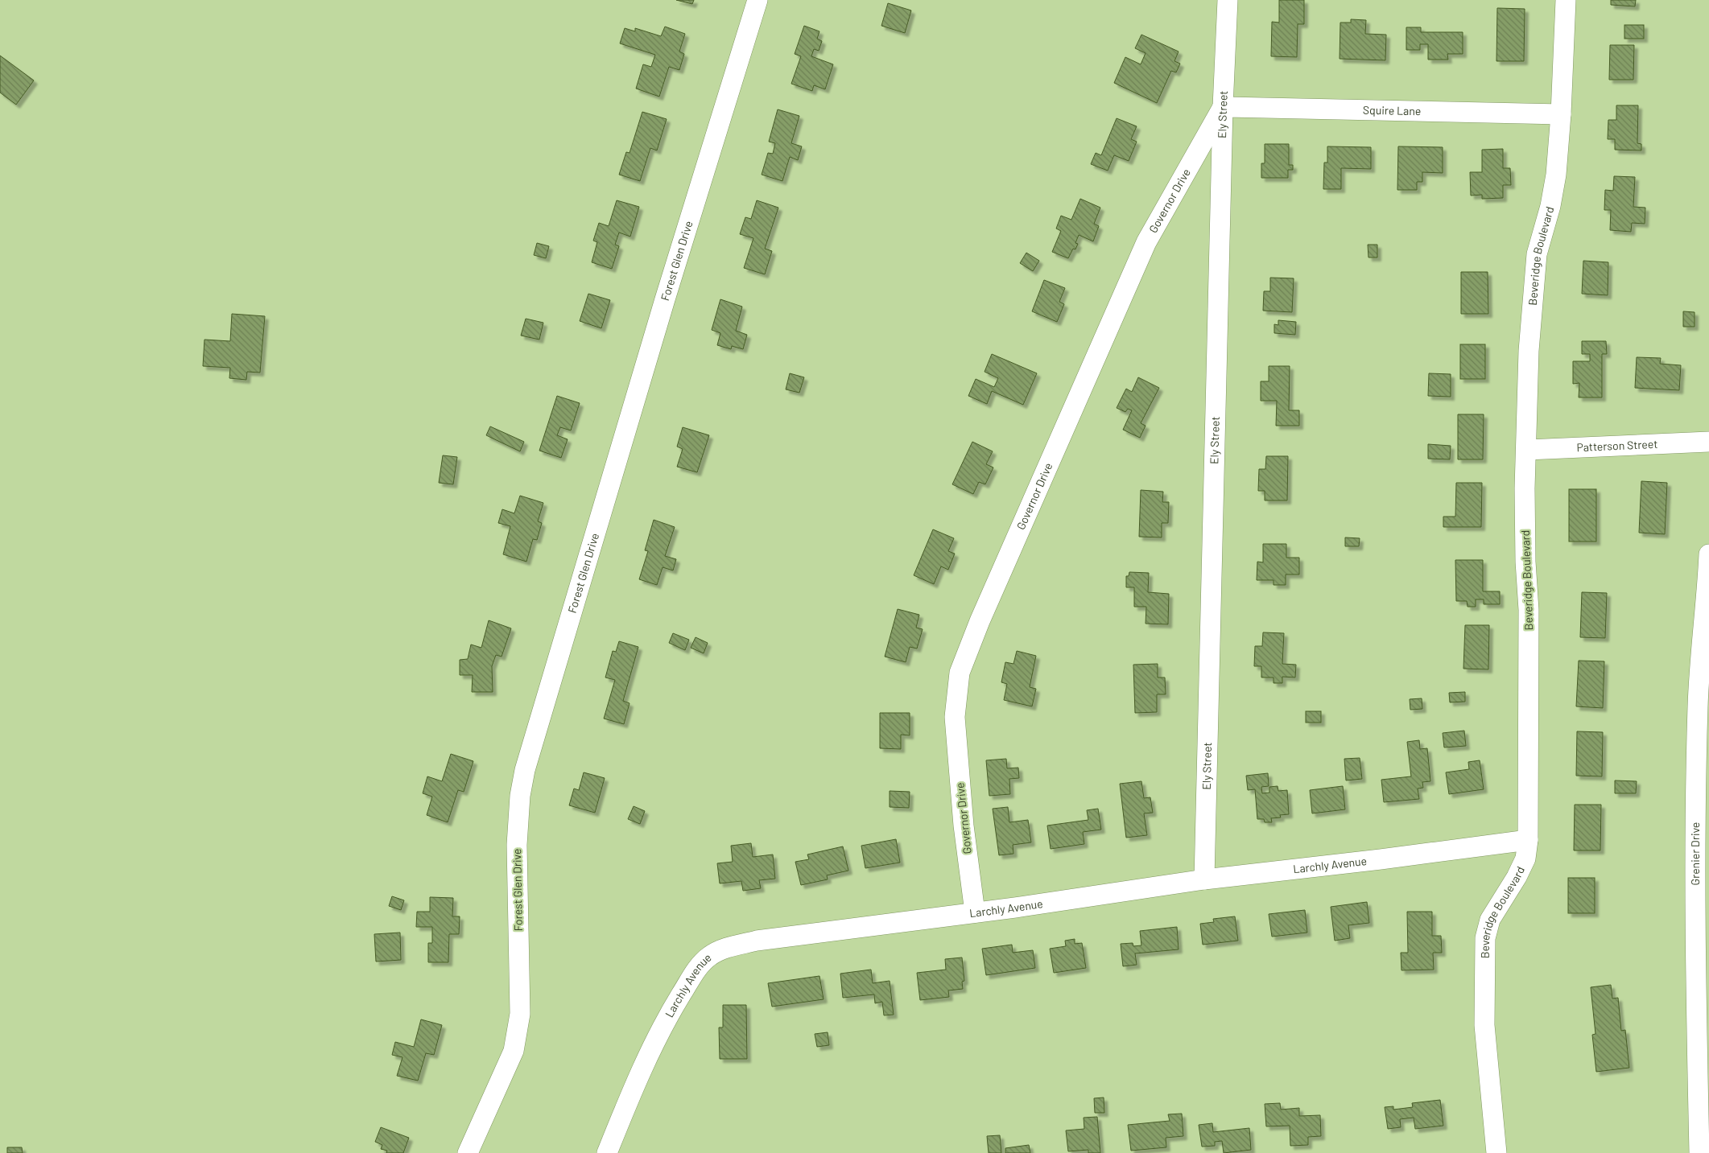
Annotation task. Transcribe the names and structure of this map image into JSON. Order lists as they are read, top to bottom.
{
  "streets": {
    "street": [
      "Squire Lane",
      "Ely Street",
      "Governor Drive",
      "Beveridge Boulevard",
      "Forest Glen Drive",
      "Patterson Street",
      "Grenier Drive",
      "Larchly Avenue"
    ]
  },
  "crossings": [
    ["Squire Lane", "Ely Street"],
    ["Squire Lane", "Governor Drive"],
    ["Squire Lane", "Beveridge Boulevard"],
    ["Ely Street", "Governor Drive"],
    ["Ely Street", "Larchly Avenue"],
    ["Governor Drive", "Larchly Avenue"],
    ["Beveridge Boulevard", "Patterson Street"],
    ["Beveridge Boulevard", "Larchly Avenue"]
  ]
}
